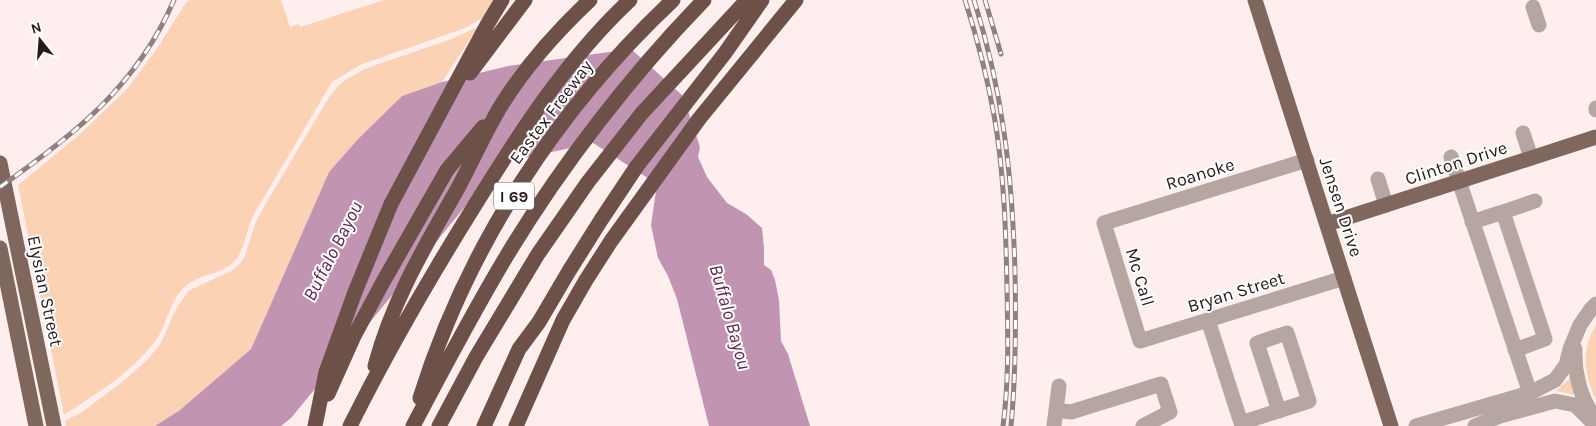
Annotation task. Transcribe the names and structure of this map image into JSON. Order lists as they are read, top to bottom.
{
  "streets": {
    "highway": ["Eastex Freeway", "I 69"],
    "main road": ["Clinton Drive", "Jensen Drive", "Elysian Street"],
    "street": ["Roanoke", "Mc Call", "Bryan Street"]
  },
  "crossings": [
    ["Clinton Drive", "Jensen Drive"],
    ["Roanoke", "Jensen Drive"],
    ["Roanoke", "Mc Call"],
    ["Jensen Drive", "Bryan Street"],
    ["Mc Call", "Bryan Street"]
  ],
  "water": ["Buffalo Bayou"],
  "north": "top"
}
